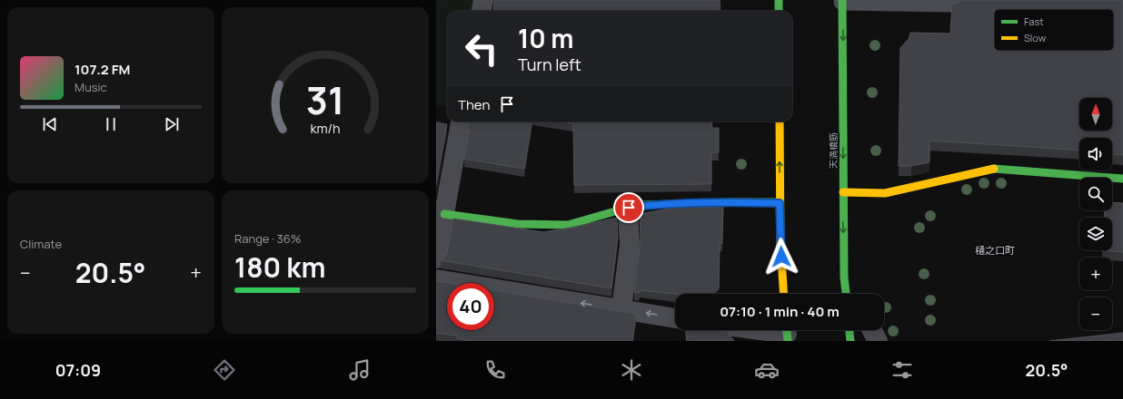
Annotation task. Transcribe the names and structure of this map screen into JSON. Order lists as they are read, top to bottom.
{
  "streets": {
    "street": ["天満橋筋"]
  },
  "districts": ["樋之口町"],
  "legend": ["Fast", "Slow"],
  "north": "top",
  "page": {
    "turn": ["10 m", "Turn left"],
    "song": ["107.2 FM", "Music"],
    "then": "Then",
    "map_buttons": ["+", "−"],
    "tile": [
      "Climate",
      ["Range · 36%", "180 km"]
    ],
    "heat": ["−", "20.5°", "+"],
    "limit": "40",
    "trip": "07:10 · 1 min · 40 m",
    "tabs": ["07:09", "20.5°"],
    "gauge": ["31", "km/h"]
  }
}
